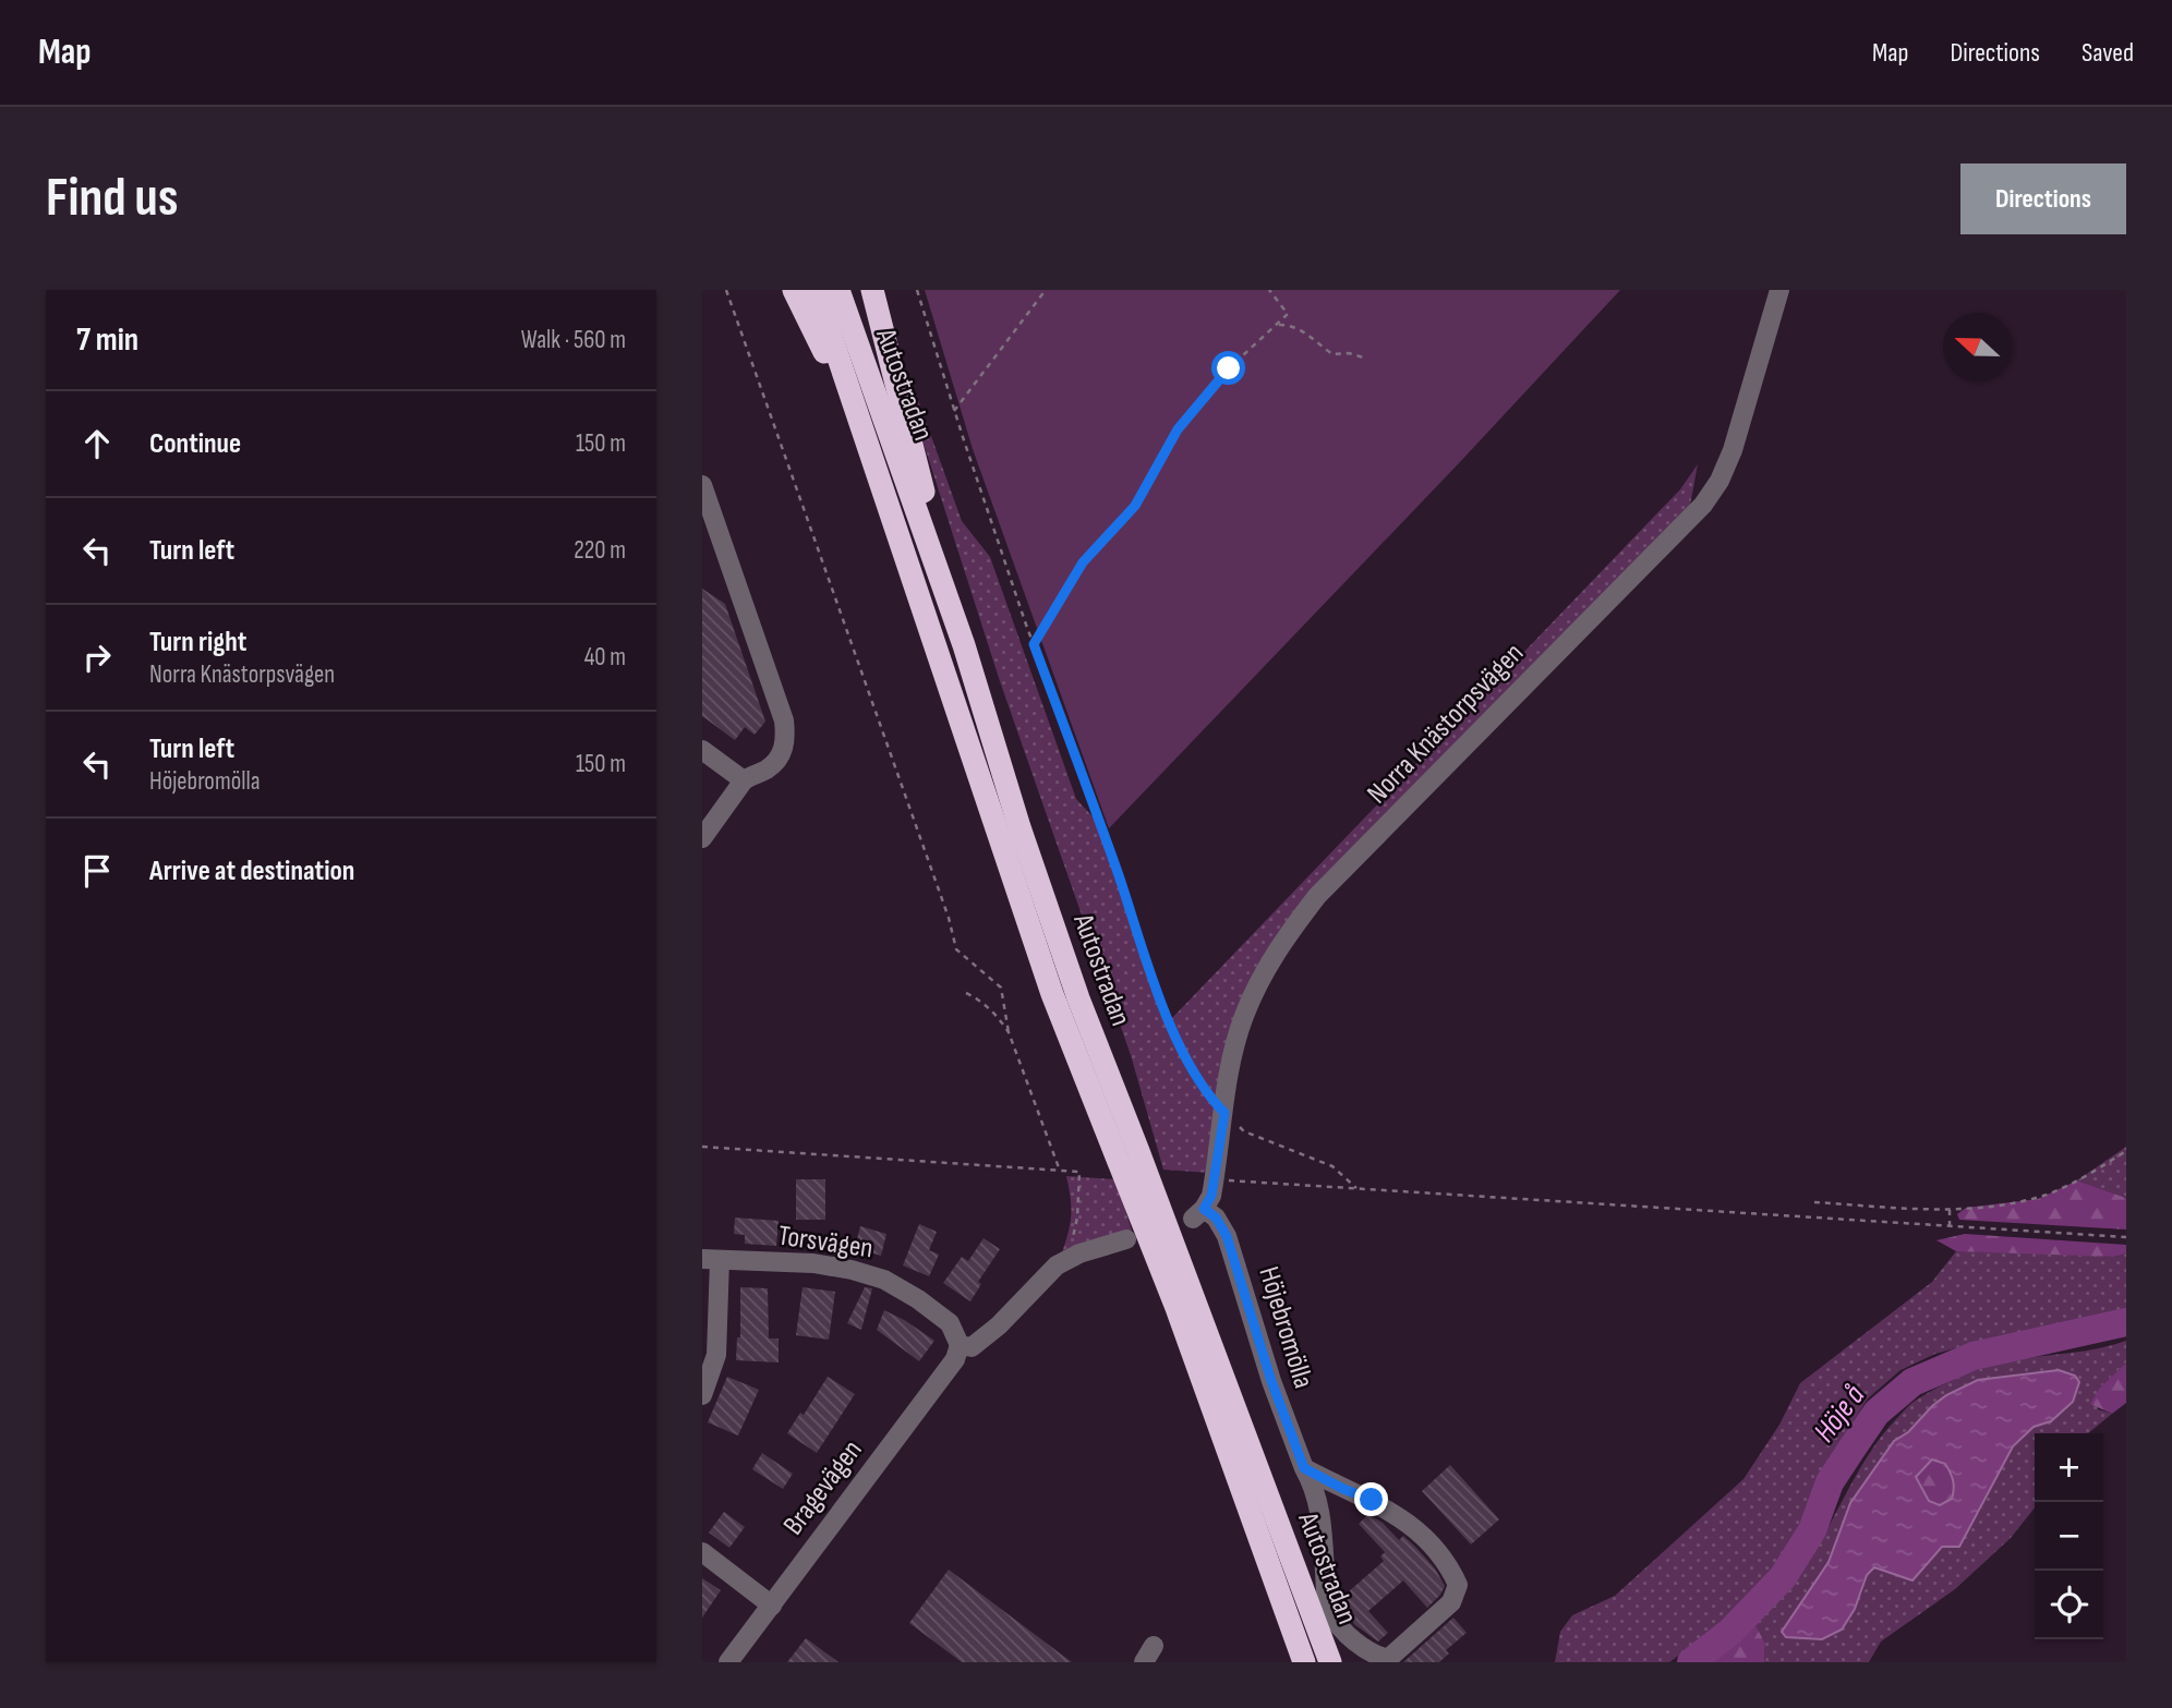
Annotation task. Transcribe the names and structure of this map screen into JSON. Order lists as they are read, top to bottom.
{
  "streets": {
    "highway": ["Autostradan"],
    "street": [
      "Norra Knästorpsvägen",
      "Torsvägen",
      "Höjebromölla",
      "Bragevägen"
    ]
  },
  "crossings": [
    ["Norra Knästorpsvägen", "Höjebromölla"],
    ["Torsvägen", "Bragevägen"]
  ],
  "water": ["Höje å"],
  "north": "left",
  "page": {
    "header": "Map",
    "nav": ["Map", "Directions", "Saved"],
    "buttons": "Directions",
    "title": "Find us",
    "heading": ["7 min", "Walk · 560 m"],
    "list": [
      ["Continue", "150 m"],
      ["Turn left", "220 m"],
      ["Turn right", "Norra Knästorpsvägen", "40 m"],
      ["Turn left", "Höjebromölla", "150 m"],
      "Arrive at destination"
    ],
    "map_buttons": ["+", "−"]
  }
}
